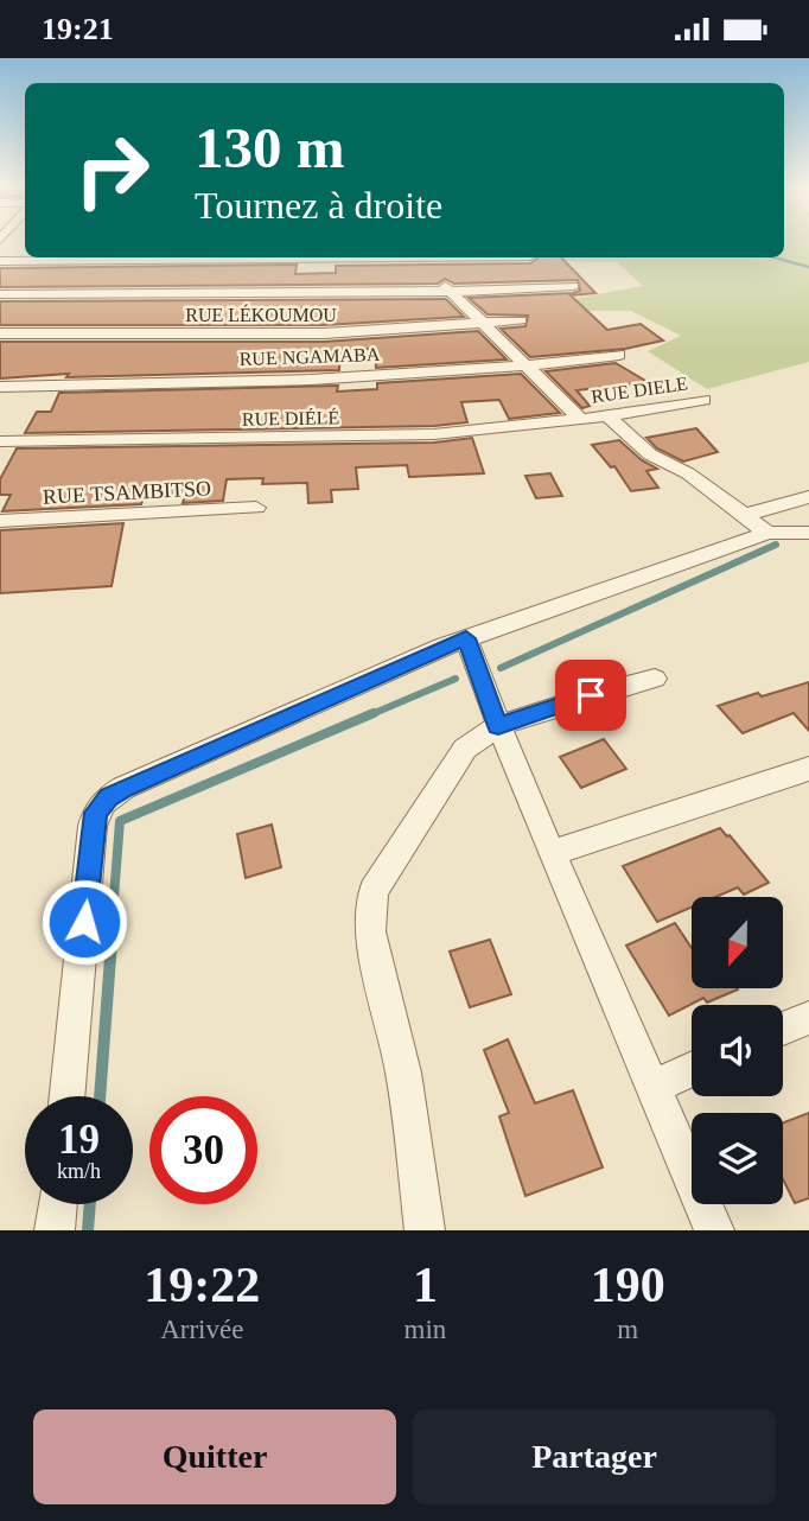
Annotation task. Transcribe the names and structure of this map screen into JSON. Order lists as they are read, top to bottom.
{
  "streets": {
    "street": [
      "RUE LÉKOUMOU",
      "RUE NGAMABA",
      "RUE DIELE",
      "RUE DIÉLÉ",
      "RUE TSAMBITSO"
    ]
  },
  "crossings": [
    ["RUE DIELE", "RUE DIÉLÉ"]
  ],
  "north": "bottom",
  "page": {
    "status": "19:21",
    "turn": ["130 m", "Tournez à droite"],
    "speed": "19 km/h",
    "limit": "30",
    "eta": [
      "19:22",
      "Arrivée",
      "1",
      "min",
      "190",
      "m"
    ],
    "buttons": ["Quitter", "Partager"]
  }
}
